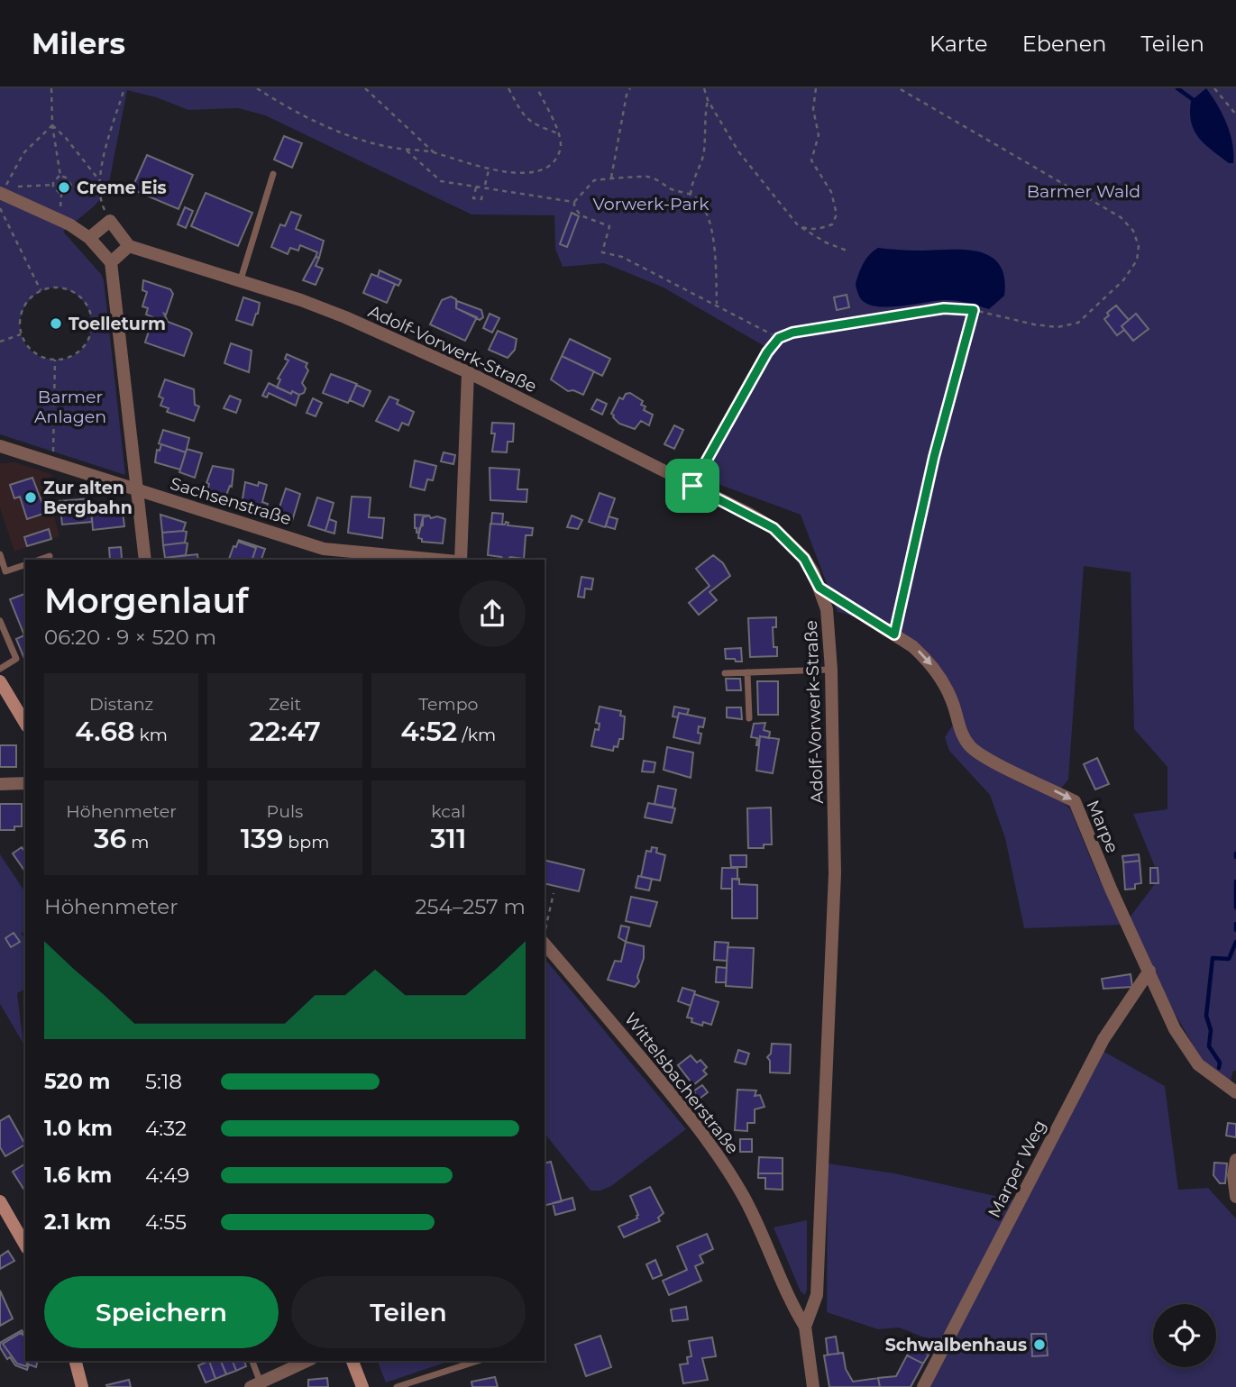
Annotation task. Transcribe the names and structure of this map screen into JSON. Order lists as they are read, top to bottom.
{
  "streets": {
    "street": [
      "Adolf-Vorwerk-Straße",
      "Sachsenstraße",
      "Marpe",
      "Wittelsbacherstraße",
      "Marper Weg"
    ]
  },
  "crossings": [
    ["Adolf-Vorwerk-Straße", "Marpe"],
    ["Adolf-Vorwerk-Straße", "Wittelsbacherstraße"],
    ["Marpe", "Marper Weg"]
  ],
  "one_way": ["Marpe"],
  "parks": ["Barmer Wald", "Vorwerk-Park", "Barmer Anlagen"],
  "places": [
    "Creme Eis",
    "Toelleturm",
    "Zur alten Bergbahn",
    "Schwalbenhaus"
  ],
  "page": {
    "header": "Milers",
    "nav": ["Karte", "Ebenen", "Teilen"],
    "heading": ["Morgenlauf", "06:20 · 9 × 520 m"],
    "stats": [
      ["Distanz", "4.68 km"],
      ["Zeit", "22:47"],
      ["Tempo", "4:52 /km"],
      ["Höhenmeter", "36 m"],
      ["Puls", "139 bpm"],
      ["kcal", "311"]
    ],
    "chart": ["Höhenmeter", "254–257 m"],
    "list": [
      {
        "name": "520 m",
        "note": "5:18"
      },
      {
        "name": "1.0 km",
        "note": "4:32"
      },
      {
        "name": "1.6 km",
        "note": "4:49"
      },
      {
        "name": "2.1 km",
        "note": "4:55"
      }
    ],
    "buttons": ["Speichern", "Teilen"]
  }
}
